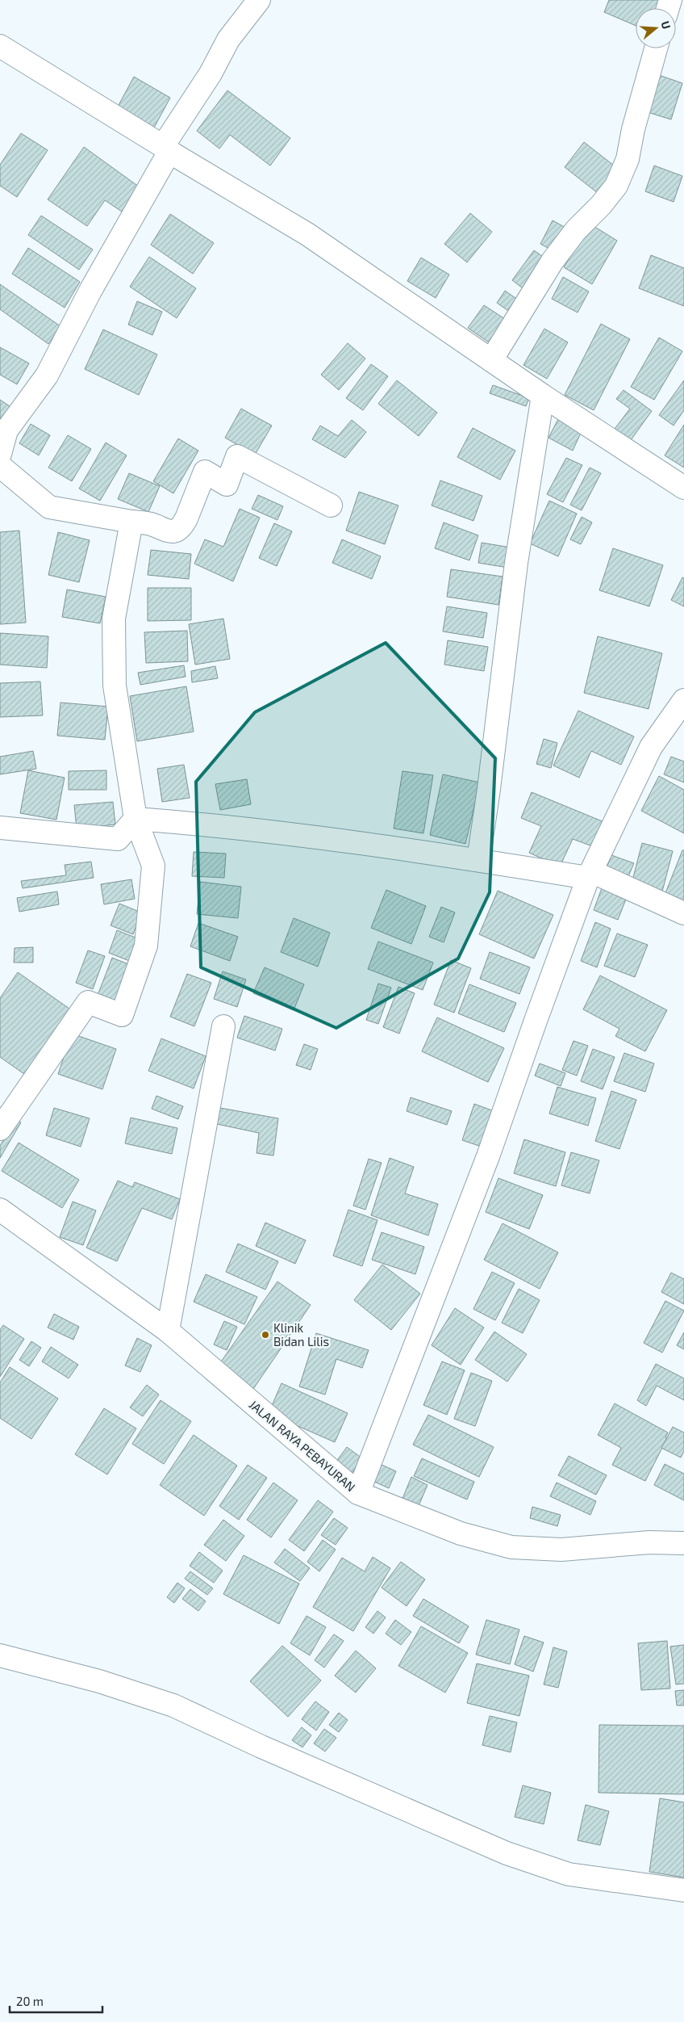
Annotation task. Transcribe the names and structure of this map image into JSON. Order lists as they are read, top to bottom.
{
  "streets": {
    "street": ["JALAN RAYA PEBAYURAN"]
  },
  "places": ["Klinik Bidan Lilis"],
  "scale_bar": "20 m",
  "north": "right"
}
